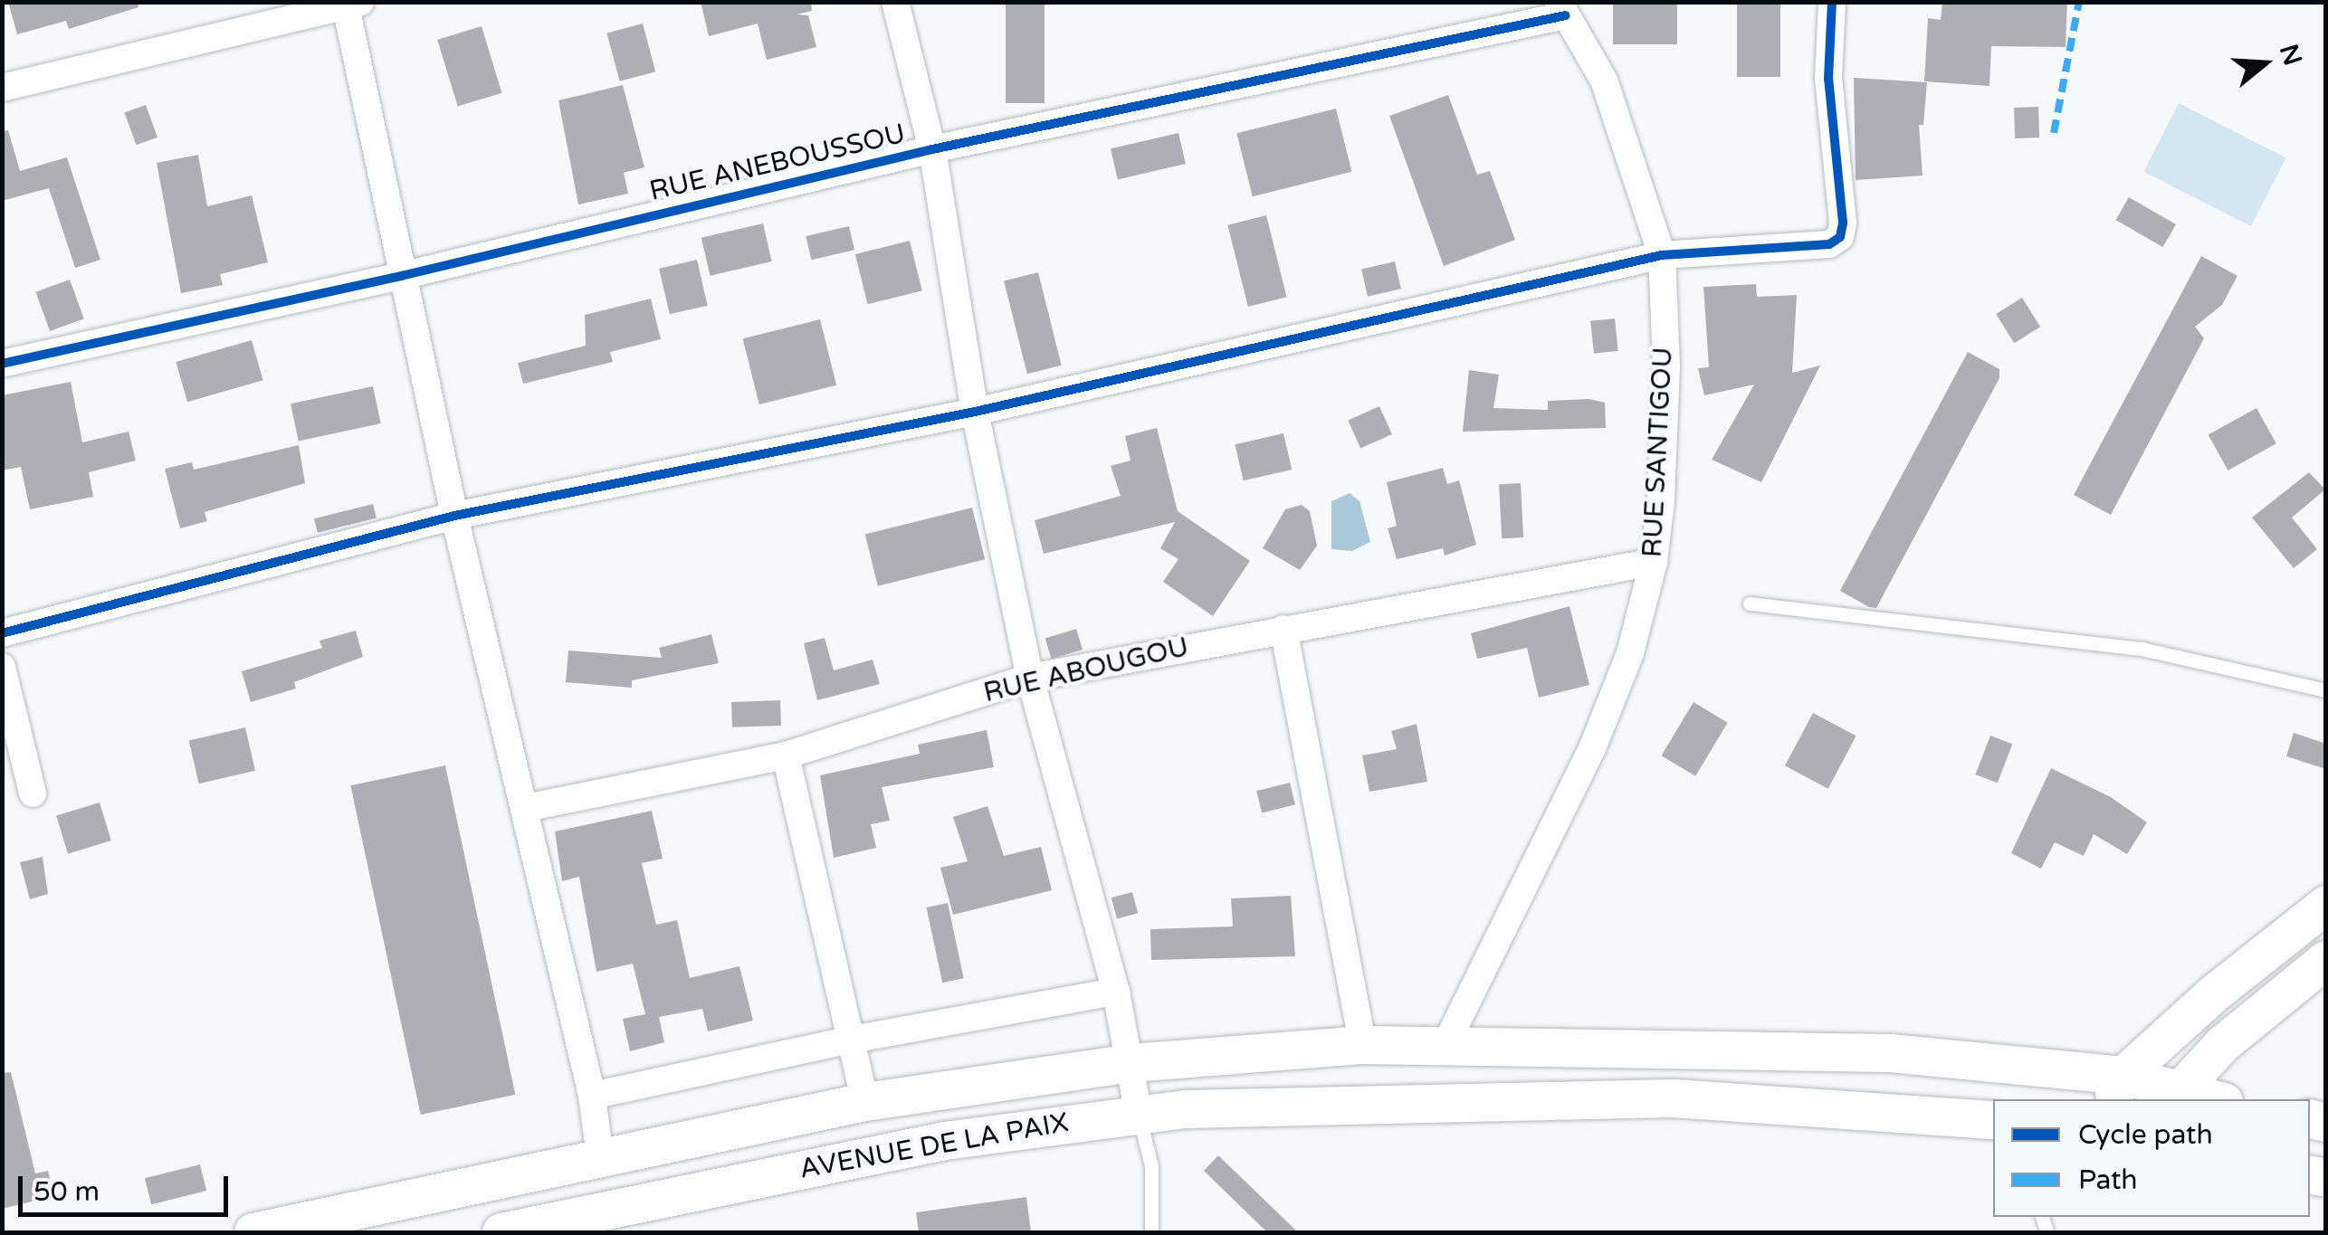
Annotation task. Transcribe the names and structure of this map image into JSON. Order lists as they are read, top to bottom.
{
  "streets": {
    "main road": ["AVENUE DE LA PAIX"],
    "street": ["RUE ANEBOUSSOU", "RUE SANTIGOU", "RUE ABOUGOU"]
  },
  "crossings": [
    ["RUE ANEBOUSSOU", "RUE SANTIGOU"],
    ["RUE SANTIGOU", "RUE ABOUGOU"]
  ],
  "legend": ["Cycle path", "Path"],
  "scale_bar": "50 m",
  "north": "right"
}
